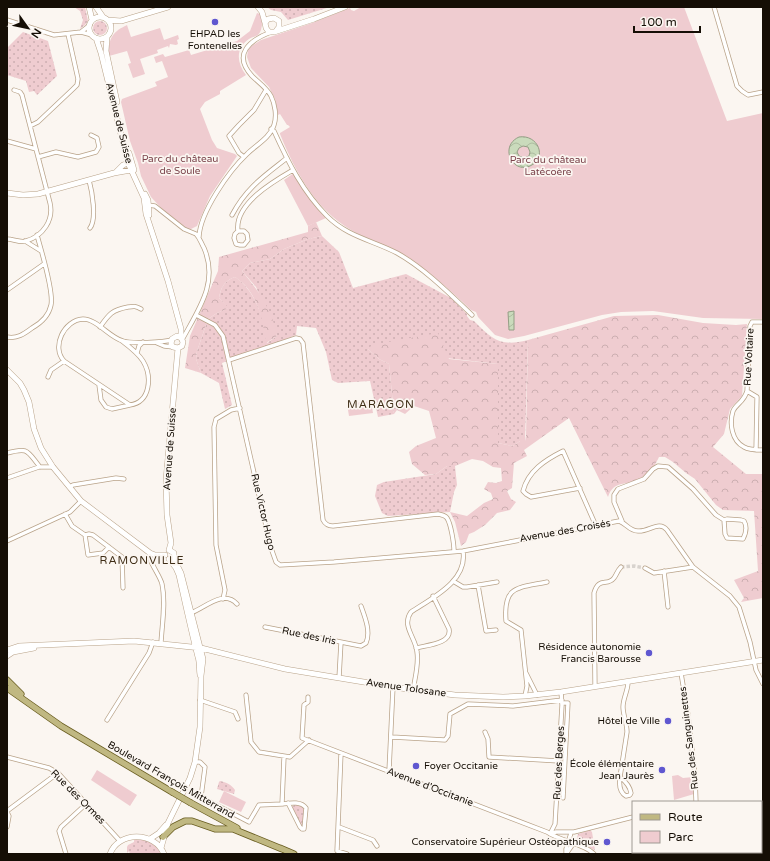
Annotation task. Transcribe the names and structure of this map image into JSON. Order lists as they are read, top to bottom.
{
  "streets": {
    "main road": ["Boulevard François Mitterrand"],
    "street": [
      "Avenue de Suisse",
      "Rue Voltaire",
      "Rue Victor Hugo",
      "Avenue des Croisés",
      "Rue des Iris",
      "Avenue Tolosane",
      "Rue des Sanguinettes",
      "Rue des Berges",
      "Avenue d'Occitanie",
      "Rue des Ormes"
    ]
  },
  "crossings": [
    ["Rue Victor Hugo", "Avenue des Croisés"],
    ["Avenue des Croisés", "Avenue Tolosane"],
    ["Rue des Iris", "Avenue Tolosane"],
    ["Avenue Tolosane", "Rue des Sanguinettes"],
    ["Avenue Tolosane", "Rue des Berges"]
  ],
  "districts": ["MARAGON", "RAMONVILLE"],
  "parks": ["Parc du château de Soule", "Parc du château Latécoère"],
  "places": [
    "EHPAD les Fontenelles",
    "Résidence autonomie Francis Barousse",
    "Hôtel de Ville",
    "Foyer Occitanie",
    "École élémentaire Jean Jaurès",
    "Conservatoire Supérieur Ostéopathique"
  ],
  "legend": ["Route", "Parc"],
  "scale_bar": "100 m",
  "north": "bottom right"
}
